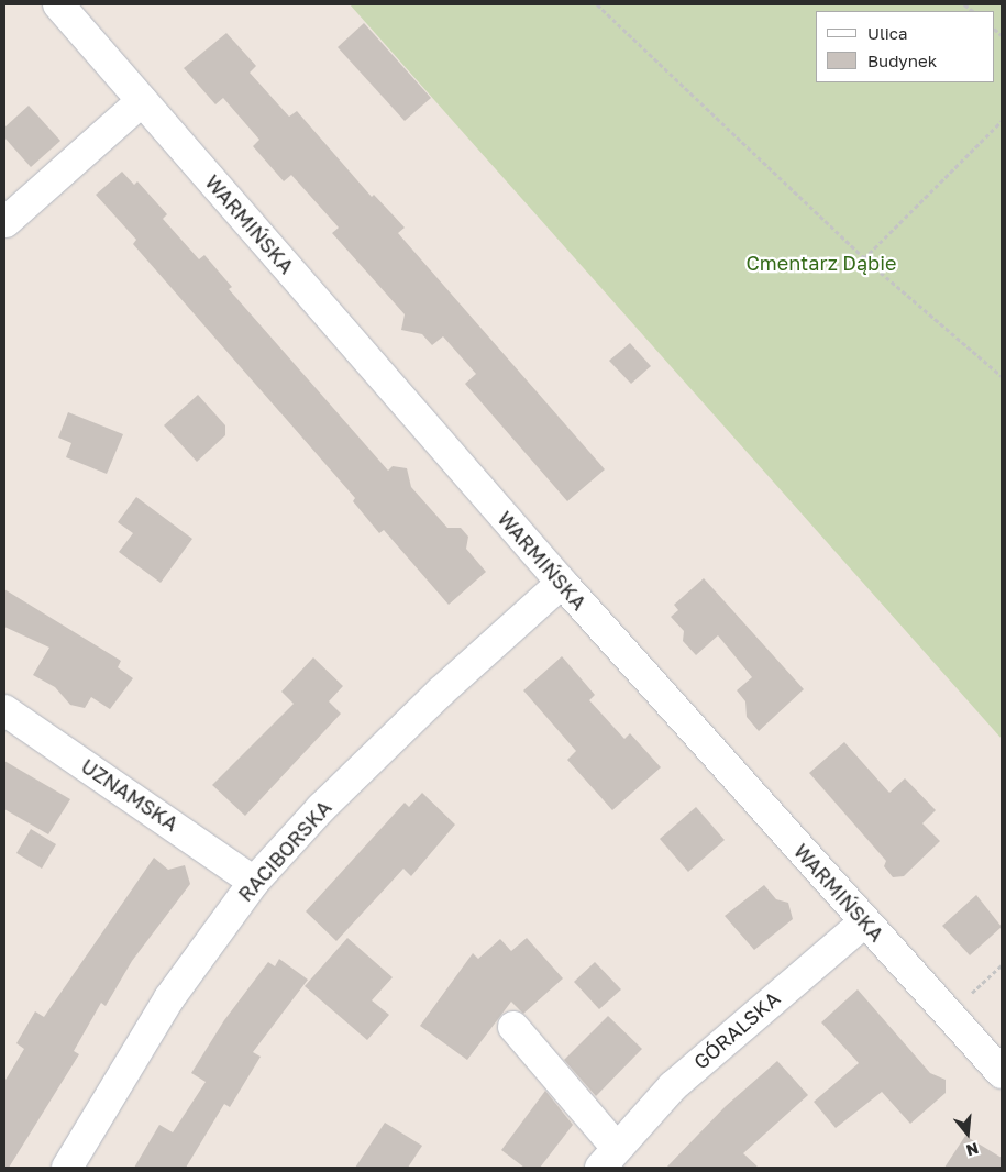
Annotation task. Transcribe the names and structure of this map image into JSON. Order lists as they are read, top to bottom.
{
  "streets": {
    "street": [
      "WARMIŃSKA",
      "UZNAMSKA",
      "RACIBORSKA",
      "GÓRALSKA"
    ]
  },
  "crossings": [
    ["WARMIŃSKA", "RACIBORSKA"],
    ["WARMIŃSKA", "GÓRALSKA"],
    ["UZNAMSKA", "RACIBORSKA"]
  ],
  "parks": ["Cmentarz Dąbie"],
  "legend": ["Ulica", "Budynek"],
  "north": "bottom"
}
